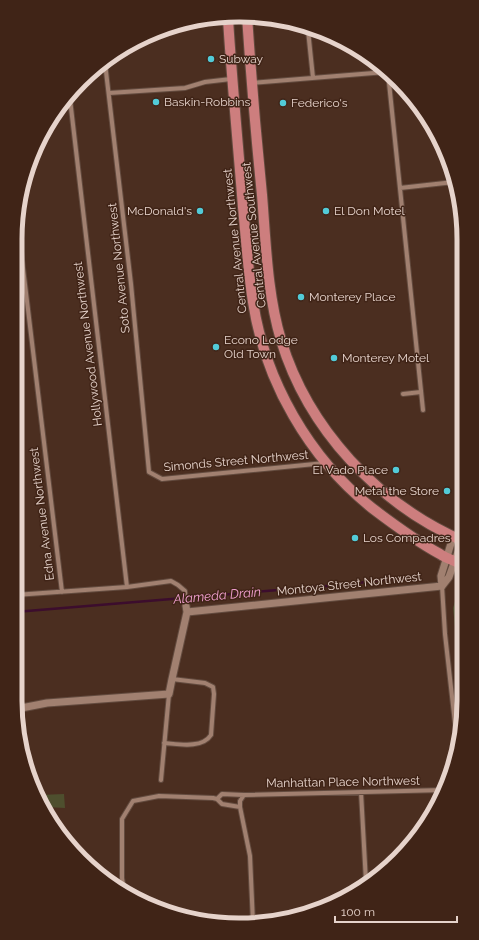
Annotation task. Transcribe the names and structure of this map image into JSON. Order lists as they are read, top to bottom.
{
  "streets": {
    "main road": ["Central Avenue Southwest", "Central Avenue Northwest"],
    "street": [
      "Soto Avenue Northwest",
      "Hollywood Avenue Northwest",
      "Simonds Street Northwest",
      "Edna Avenue Northwest",
      "Montoya Street Northwest",
      "Manhattan Place Northwest"
    ]
  },
  "crossings": [
    ["Central Avenue Northwest", "Simonds Street Northwest"],
    ["Soto Avenue Northwest", "Simonds Street Northwest"]
  ],
  "water": ["Alameda Drain"],
  "places": [
    "Subway",
    "Baskin-Robbins",
    "Federico's",
    "McDonald's",
    "El Don Motel",
    "Monterey Place",
    "Econo Lodge Old Town",
    "Monterey Motel",
    "El Vado Place",
    "Metal the Store",
    "Los Compadres"
  ],
  "scale_bar": "100 m"
}
